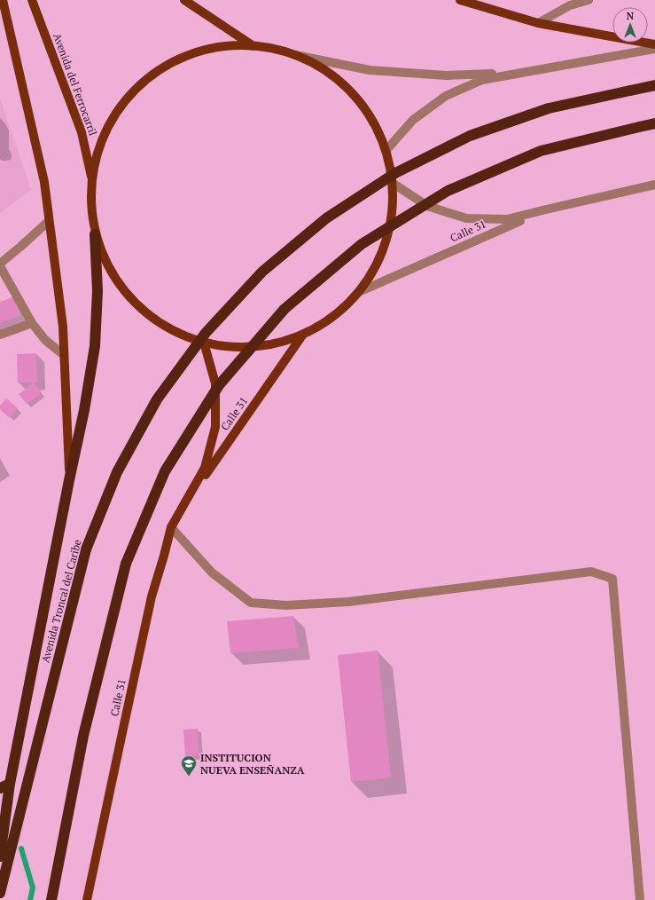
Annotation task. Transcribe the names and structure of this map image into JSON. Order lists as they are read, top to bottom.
{
  "streets": {
    "highway": ["Avenida Troncal del Caribe"],
    "main road": ["Avenida del Ferrocarril", "Calle 31"]
  },
  "places": {
    "school or university": ["INSTITUCION NUEVA ENSEÑANZA"]
  },
  "north": "top"
}
